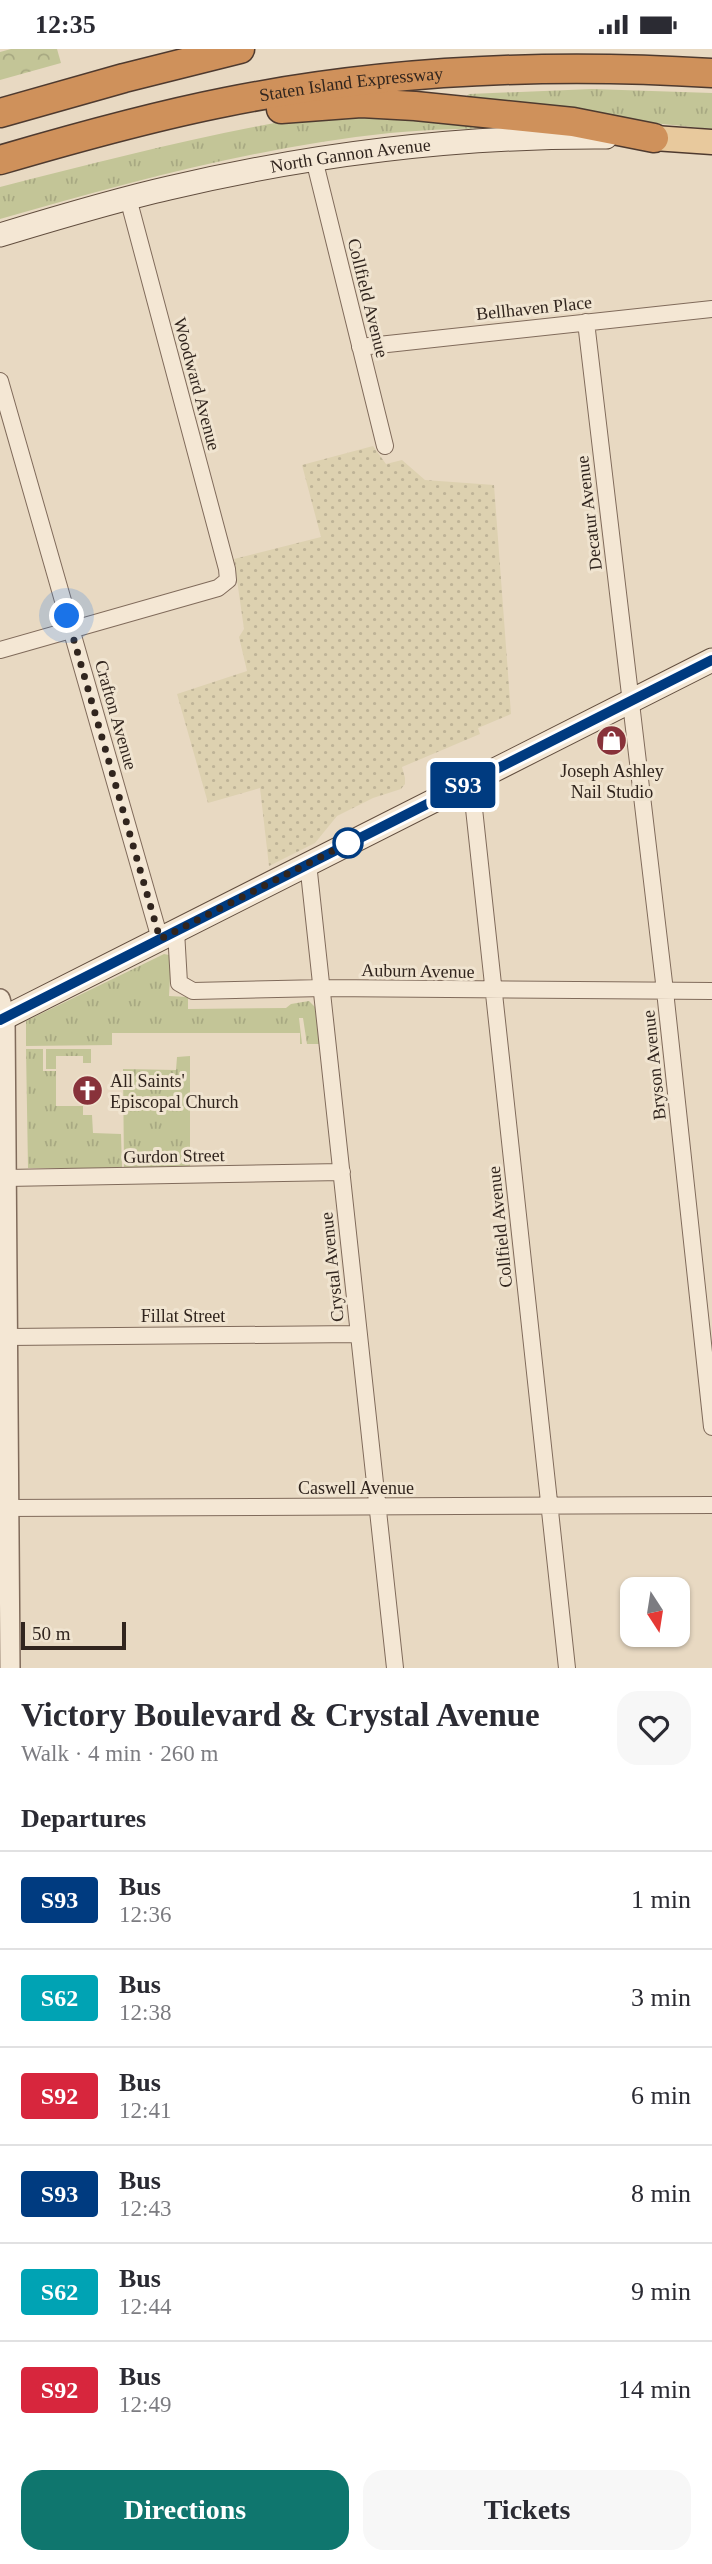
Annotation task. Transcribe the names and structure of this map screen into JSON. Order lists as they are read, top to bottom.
{
  "streets": {
    "highway": ["Staten Island Expressway"],
    "main road": ["North Gannon Avenue"],
    "street": [
      "Collfield Avenue",
      "Bellhaven Place",
      "Woodward Avenue",
      "Decatur Avenue",
      "Crafton Avenue",
      "Auburn Avenue",
      "Bryson Avenue",
      "Gurdon Street",
      "Crystal Avenue",
      "Fillat Street",
      "Caswell Avenue"
    ]
  },
  "crossings": [
    ["North Gannon Avenue", "Collfield Avenue"],
    ["North Gannon Avenue", "Woodward Avenue"],
    ["Collfield Avenue", "Bellhaven Place"],
    ["Collfield Avenue", "Auburn Avenue"],
    ["Collfield Avenue", "Caswell Avenue"],
    ["Bellhaven Place", "Decatur Avenue"],
    ["Woodward Avenue", "Crafton Avenue"],
    ["Decatur Avenue", "Bryson Avenue"],
    ["Crafton Avenue", "Auburn Avenue"],
    ["Auburn Avenue", "Bryson Avenue"],
    ["Auburn Avenue", "Crystal Avenue"],
    ["Gurdon Street", "Crystal Avenue"],
    ["Crystal Avenue", "Fillat Street"],
    ["Crystal Avenue", "Caswell Avenue"]
  ],
  "places": {
    "shop": ["Joseph Ashley Nail Studio"],
    "church": ["All Saints' Episcopal Church"]
  },
  "lines": ["bus line S93"],
  "scale_bar": "50 m",
  "north": "bottom",
  "page": {
    "status": "12:35",
    "on_map": "S93",
    "scale": "50 m",
    "heading": [
      ["Victory Boulevard & Crystal Avenue", "Walk · 4 min · 260 m"],
      "Departures"
    ],
    "list": [
      {
        "mark": "S93",
        "name": "Bus",
        "note": "12:36",
        "value": "1 min"
      },
      {
        "mark": "S62",
        "name": "Bus",
        "note": "12:38",
        "value": "3 min"
      },
      {
        "mark": "S92",
        "name": "Bus",
        "note": "12:41",
        "value": "6 min"
      },
      {
        "mark": "S93",
        "name": "Bus",
        "note": "12:43",
        "value": "8 min"
      },
      {
        "mark": "S62",
        "name": "Bus",
        "note": "12:44",
        "value": "9 min"
      },
      {
        "mark": "S92",
        "name": "Bus",
        "note": "12:49",
        "value": "14 min"
      }
    ],
    "buttons": ["Directions", "Tickets"]
  }
}
